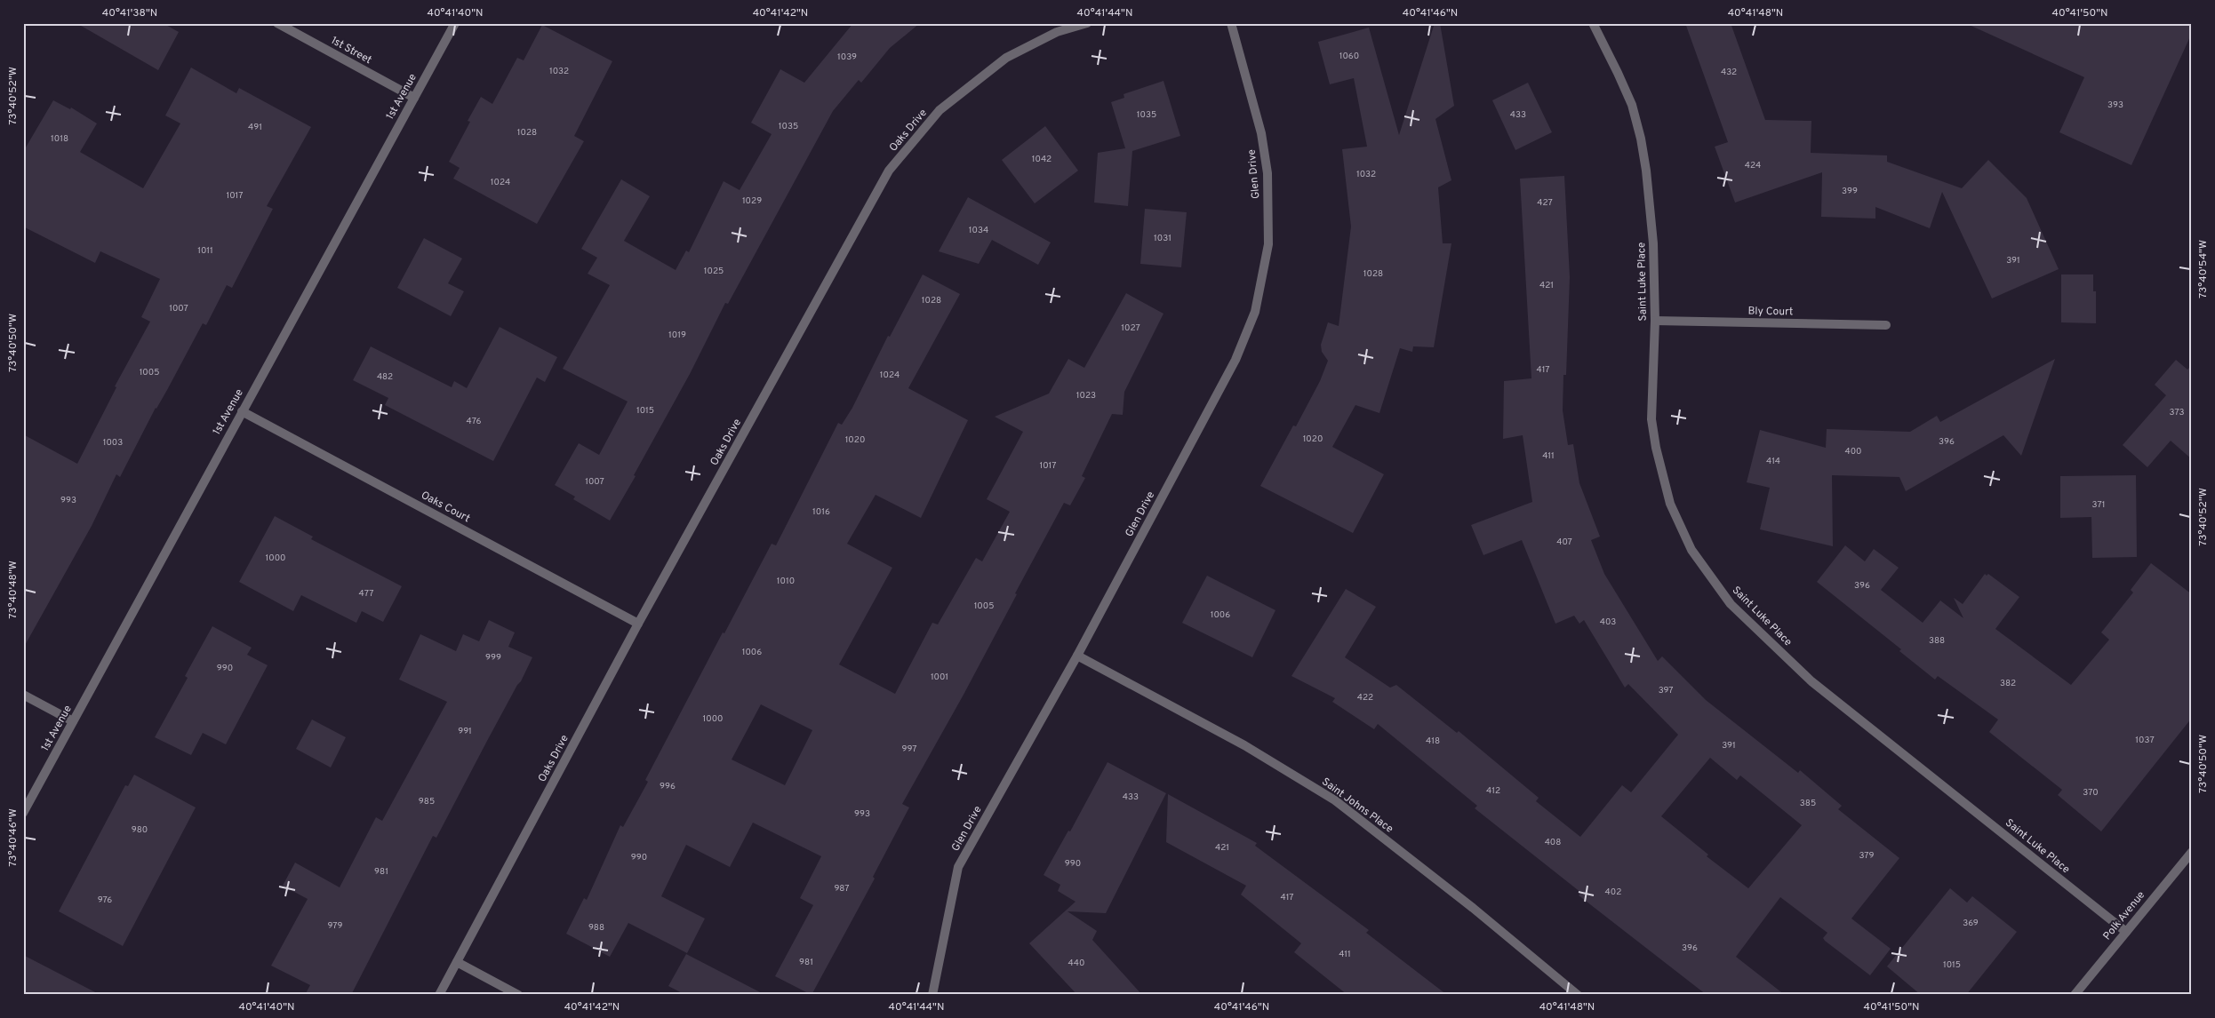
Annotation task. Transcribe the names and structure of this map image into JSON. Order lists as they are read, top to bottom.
{
  "streets": {
    "street": [
      "1st Street",
      "1st Avenue",
      "Oaks Drive",
      "Glen Drive",
      "Saint Luke Place",
      "Bly Court",
      "Oaks Court",
      "Saint Johns Place",
      "Polk Avenue"
    ]
  },
  "crossings": [
    ["1st Street", "1st Avenue"],
    ["1st Avenue", "Oaks Court"],
    ["Oaks Drive", "Oaks Court"],
    ["Glen Drive", "Saint Johns Place"],
    ["Saint Luke Place", "Bly Court"],
    ["Saint Luke Place", "Polk Avenue"]
  ],
  "house_numbers": [
    "1060",
    "1039",
    "1032",
    "432",
    "393",
    "1035",
    "433",
    "1035",
    "491",
    "1028",
    "1018",
    "1042",
    "424",
    "1032",
    "1024",
    "399",
    "1017",
    "1029",
    "427",
    "1034",
    "1031",
    "1011",
    "391",
    "1025",
    "1028",
    "421",
    "1028",
    "1007",
    "1027",
    "1019",
    "417",
    "1005",
    "1024",
    "482",
    "1023",
    "1015",
    "373",
    "476",
    "1020",
    "1020",
    "396",
    "1003",
    "400",
    "411",
    "414",
    "1017",
    "1007",
    "993",
    "371",
    "1016",
    "407",
    "1000",
    "1010",
    "396",
    "477",
    "1005",
    "1006",
    "403",
    "388",
    "1006",
    "999",
    "990",
    "1001",
    "382",
    "397",
    "422",
    "1000",
    "991",
    "1037",
    "418",
    "391",
    "997",
    "996",
    "412",
    "370",
    "433",
    "985",
    "385",
    "993",
    "980",
    "408",
    "421",
    "379",
    "990",
    "990",
    "981",
    "987",
    "402",
    "417",
    "976",
    "369",
    "979",
    "988",
    "396",
    "411",
    "981",
    "440",
    "1015"
  ],
  "coordinates": [
    "40°41'38\"N",
    "40°41'40\"N",
    "40°41'42\"N",
    "40°41'44\"N",
    "40°41'46\"N",
    "40°41'48\"N",
    "40°41'50\"N",
    "73°40'52\"W",
    "73°40'54\"W",
    "73°40'50\"W",
    "73°40'48\"W",
    "73°40'46\"W"
  ]
}
